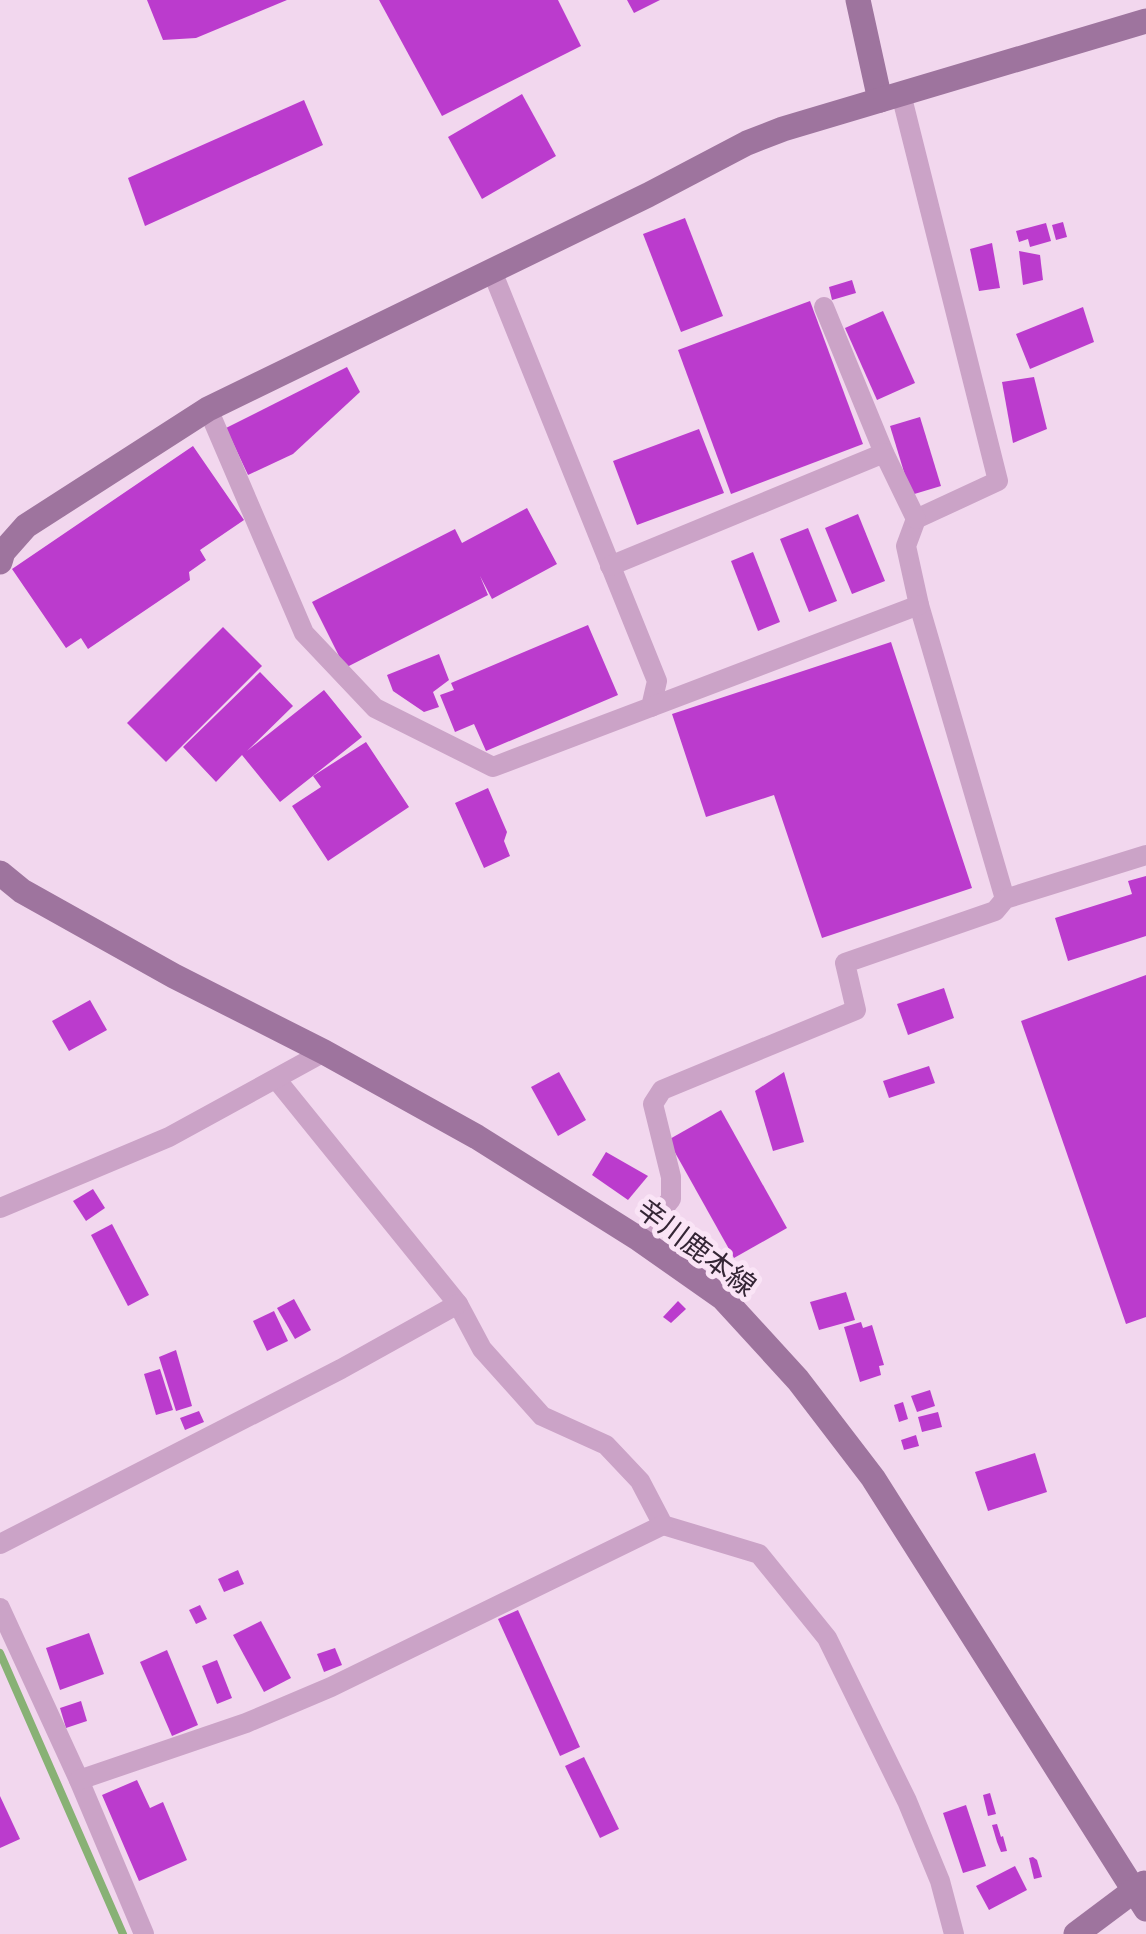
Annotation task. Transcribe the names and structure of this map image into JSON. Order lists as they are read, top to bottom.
{
  "streets": {
    "main road": ["辛川鹿本線"]
  }
}
